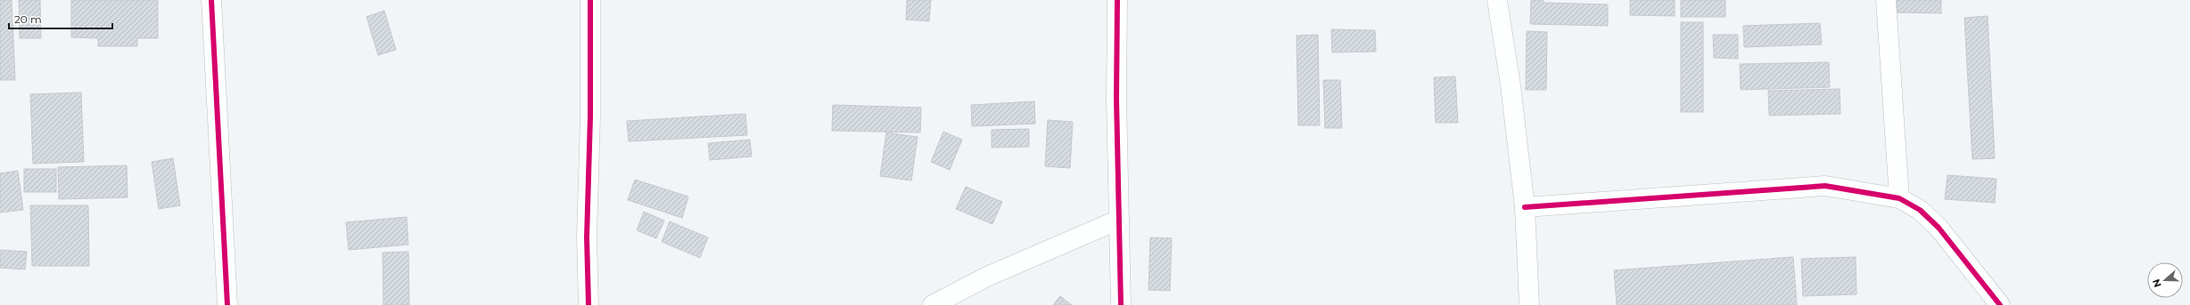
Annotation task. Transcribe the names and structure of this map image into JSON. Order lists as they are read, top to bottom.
{
  "scale_bar": "20 m",
  "north": "left"
}
